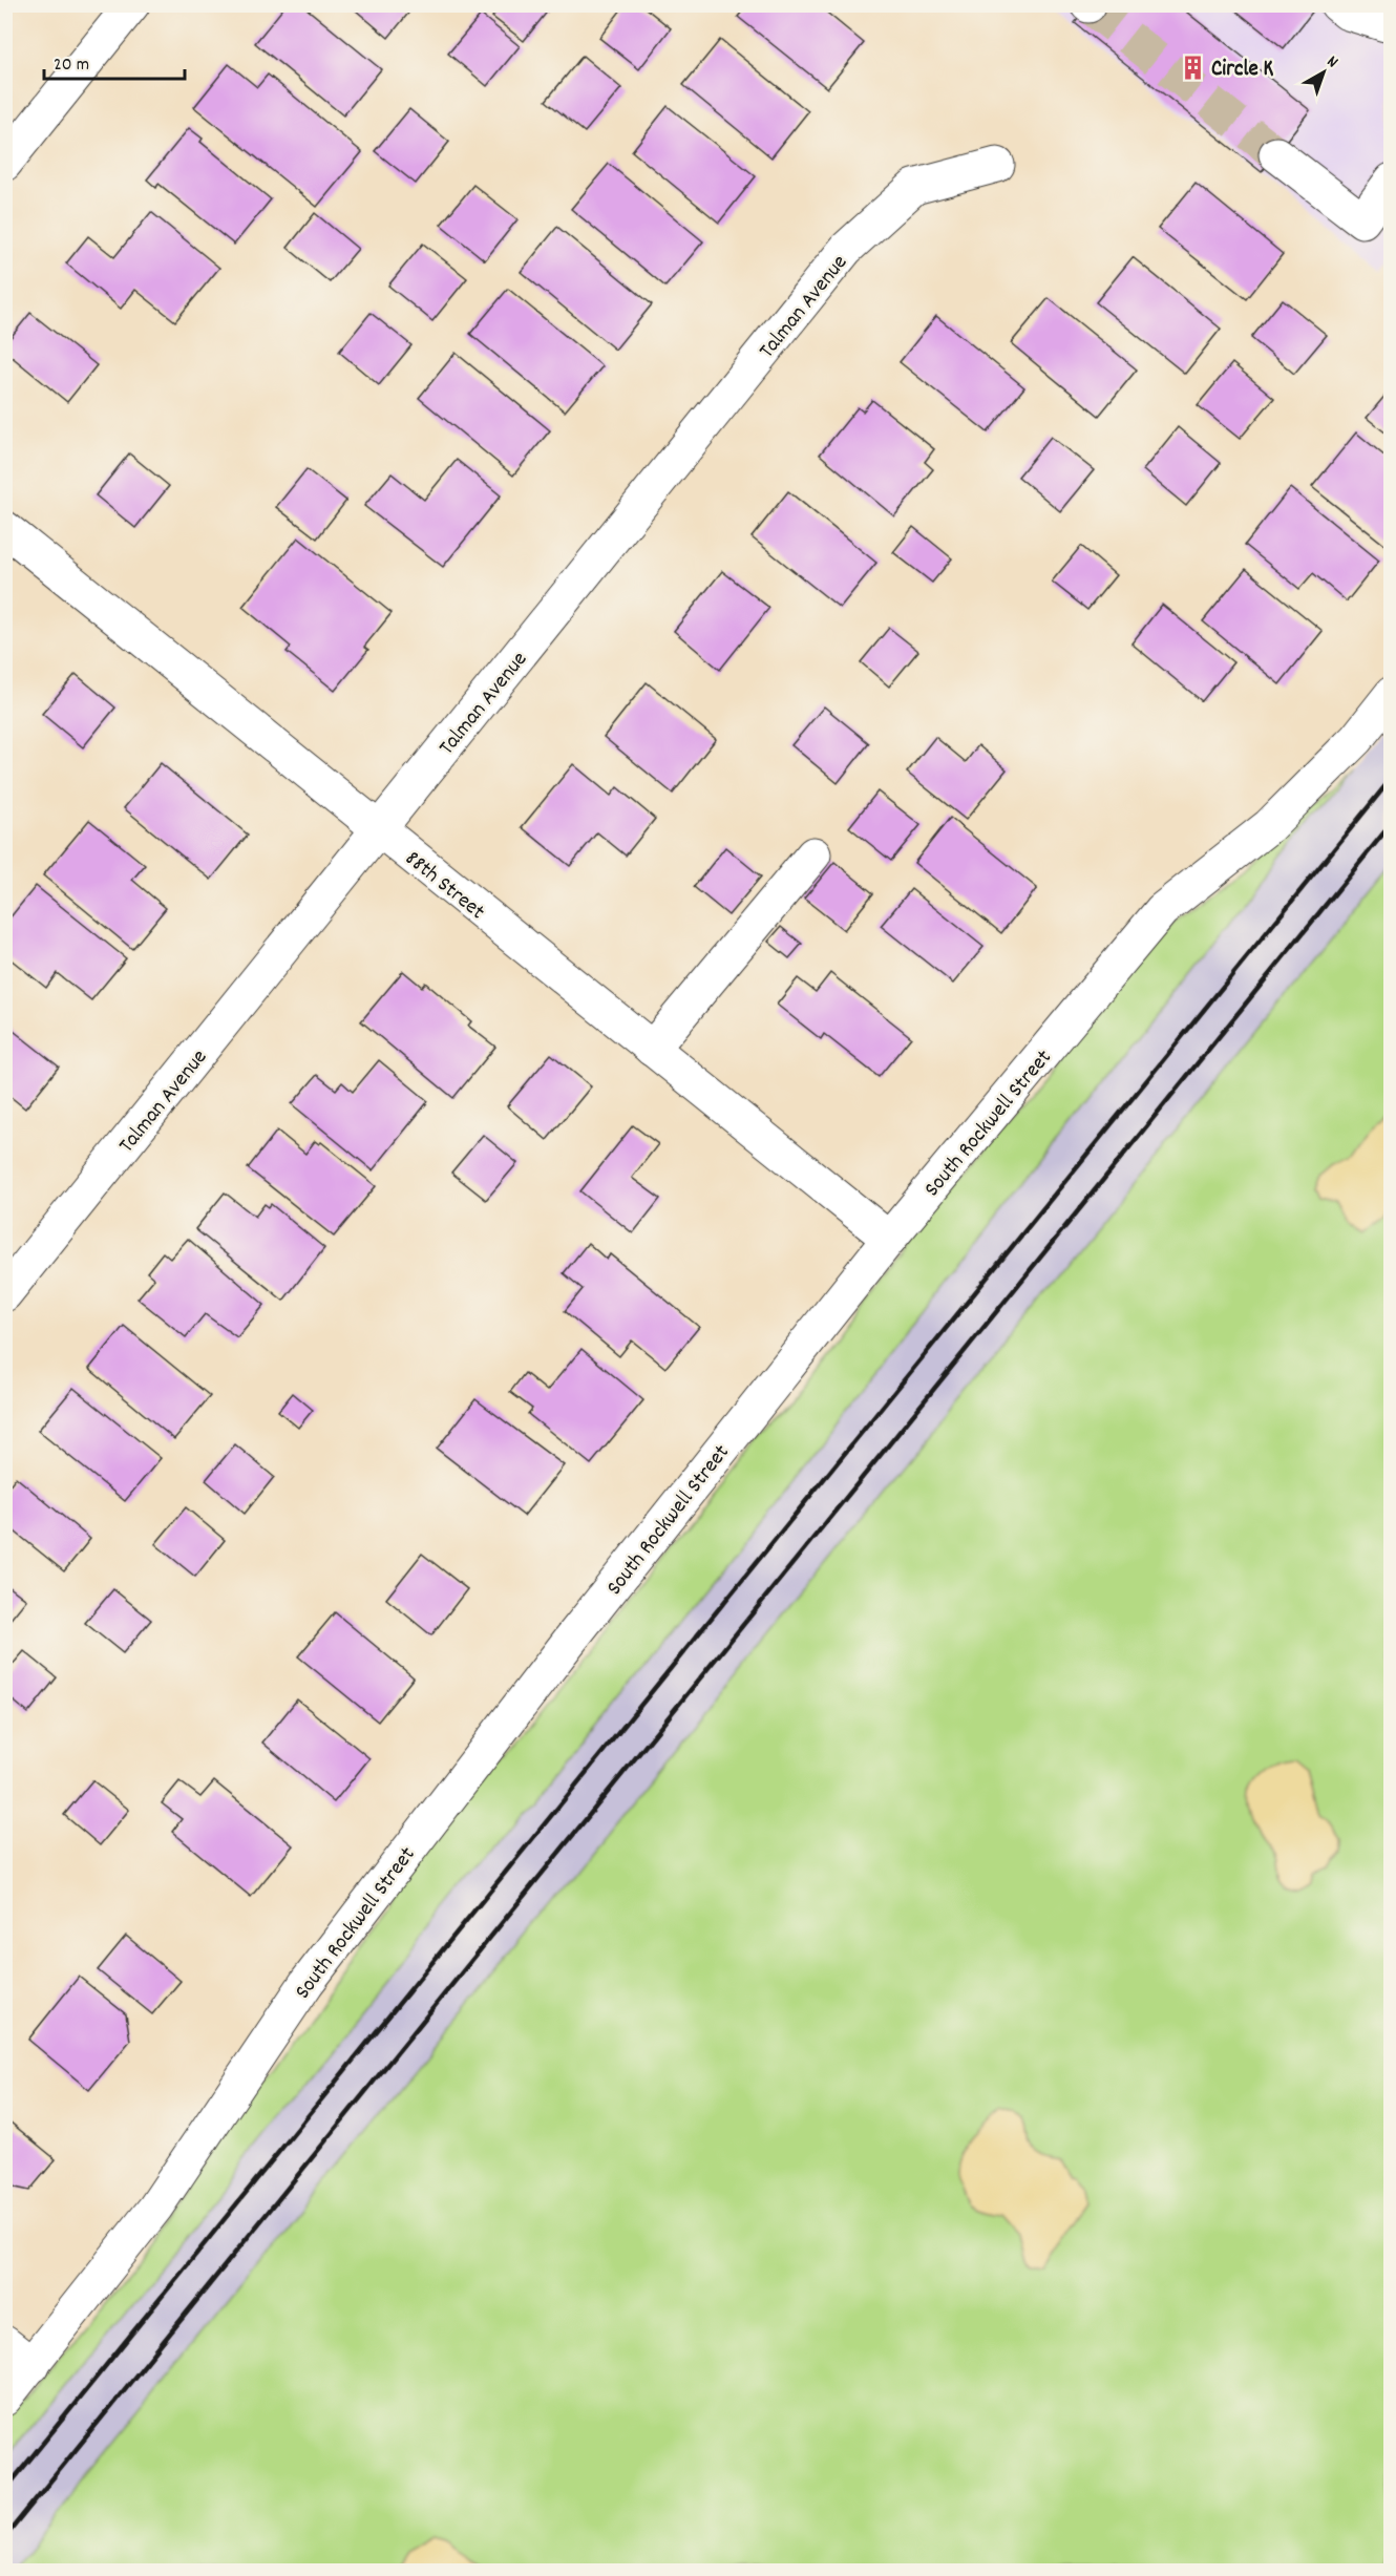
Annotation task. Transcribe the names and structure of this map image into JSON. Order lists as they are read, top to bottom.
{
  "streets": {
    "street": ["Talman Avenue", "88th Street", "South Rockwell Street"]
  },
  "crossings": [
    ["Talman Avenue", "88th Street"],
    ["88th Street", "South Rockwell Street"]
  ],
  "places": {
    "building": ["Circle K"]
  },
  "scale_bar": "20 m",
  "north": "top right"
}
